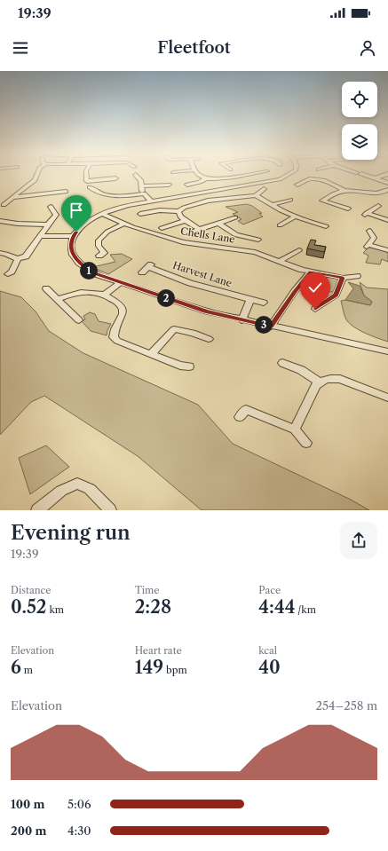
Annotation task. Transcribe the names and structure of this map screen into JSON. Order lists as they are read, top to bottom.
{
  "streets": {
    "street": ["Chells Lane", "Harvest Lane"]
  },
  "page": {
    "status": "19:39",
    "header": "Fleetfoot",
    "pins": ["1", "2", "3"],
    "heading": ["Evening run", "19:39"],
    "stats": [
      ["Distance", "0.52 km"],
      ["Time", "2:28"],
      ["Pace", "4:44 /km"],
      ["Elevation", "6 m"],
      ["Heart rate", "149 bpm"],
      ["kcal", "40"]
    ],
    "chart": ["Elevation", "254–258 m"],
    "list": [
      {
        "name": "100 m",
        "note": "5:06"
      },
      {
        "name": "200 m",
        "note": "4:30"
      }
    ]
  }
}
